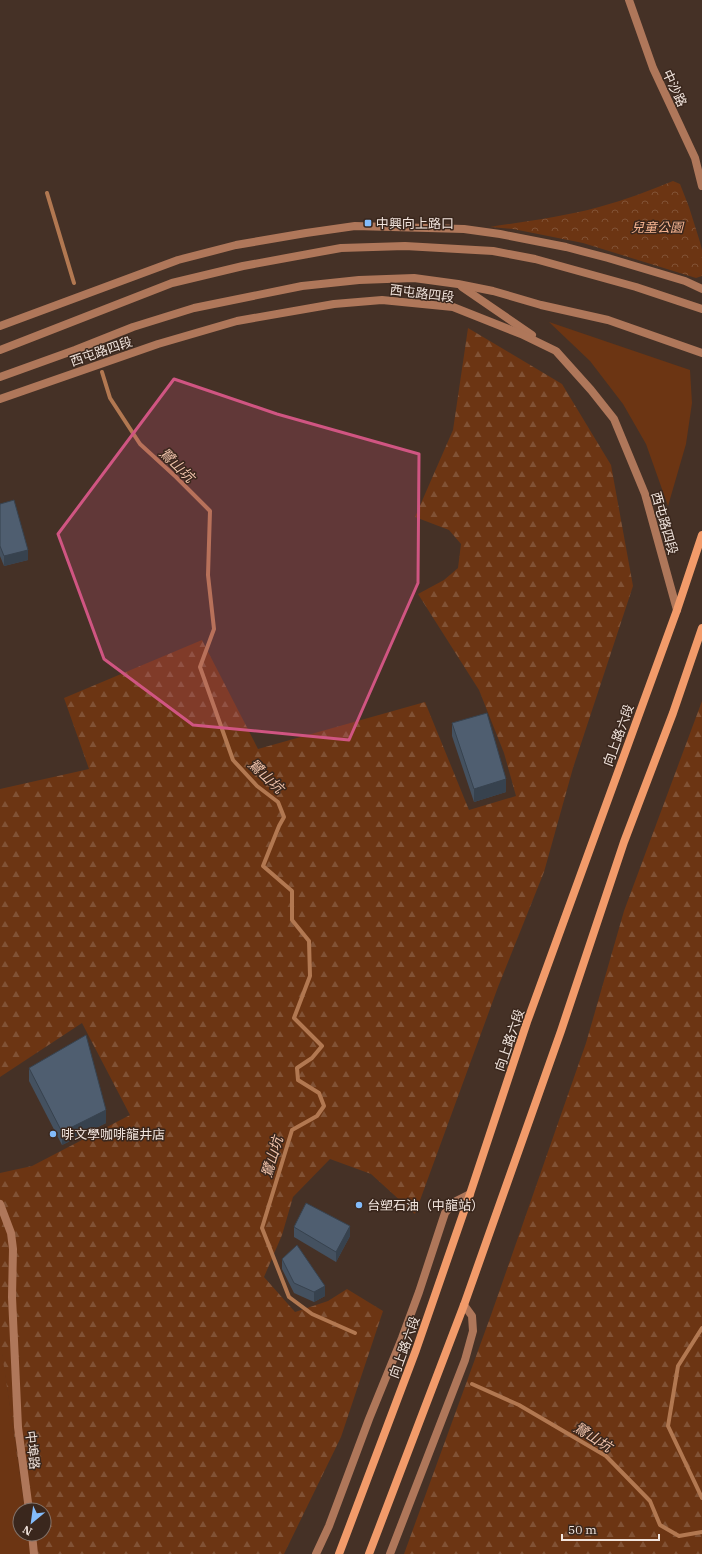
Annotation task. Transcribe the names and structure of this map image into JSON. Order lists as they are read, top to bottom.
{
  "streets": {
    "main road": ["向上路六段"],
    "street": ["中沙路", "西屯路四段", "中埠路"]
  },
  "crossings": [
    ["西屯路四段", "向上路六段"]
  ],
  "water": ["鷺山坑"],
  "parks": ["兒童公園"],
  "places": {
    "transit": ["中興向上路口"],
    "other": ["啡文學咖啡龍井店", "台塑石油（中龍站）"]
  },
  "scale_bar": "50 m",
  "north": "bottom left"
}
